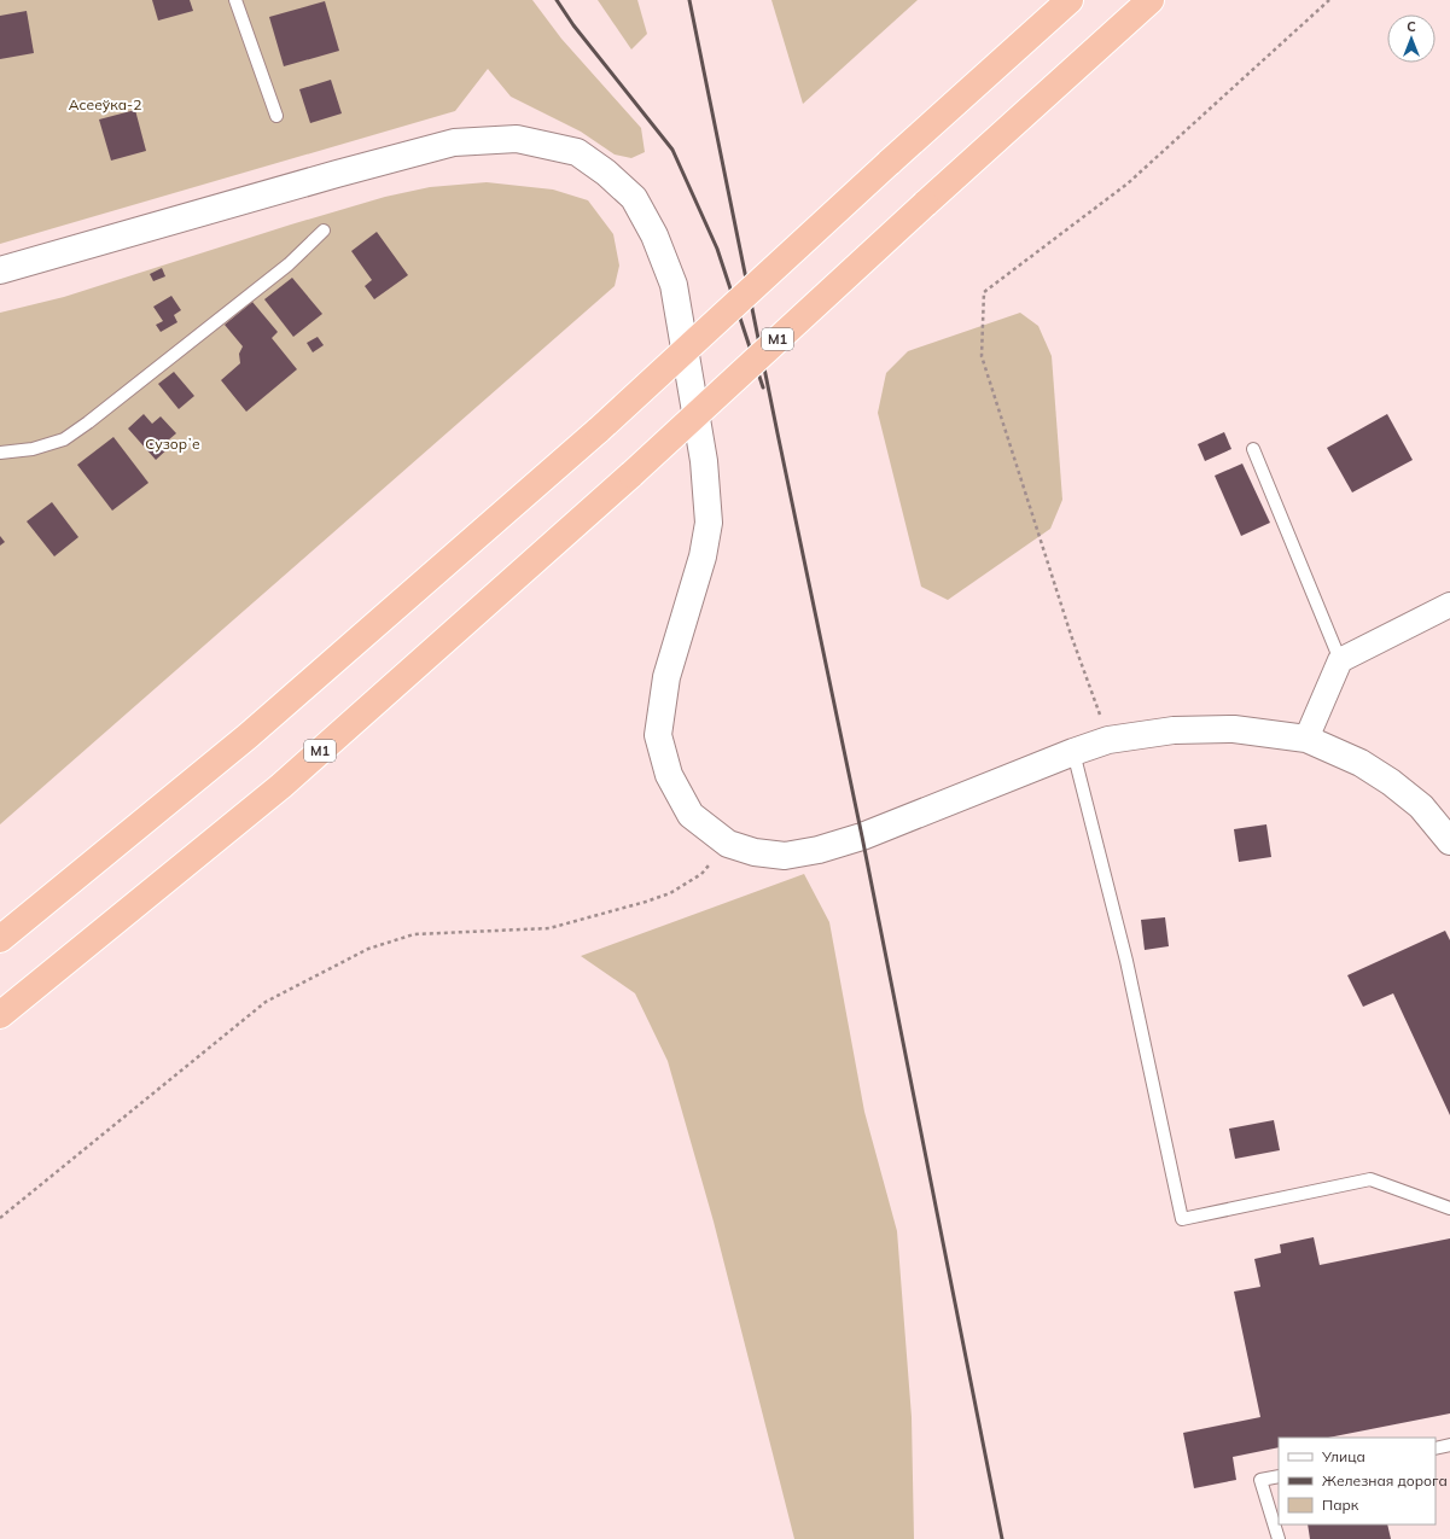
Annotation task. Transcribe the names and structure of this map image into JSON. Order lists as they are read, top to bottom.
{
  "streets": {
    "highway": ["М1"]
  },
  "parks": ["Асееўка-2", "Сузорʼе"],
  "legend": ["Улица", "Железная дорога", "Парк"],
  "north": "top"
}
